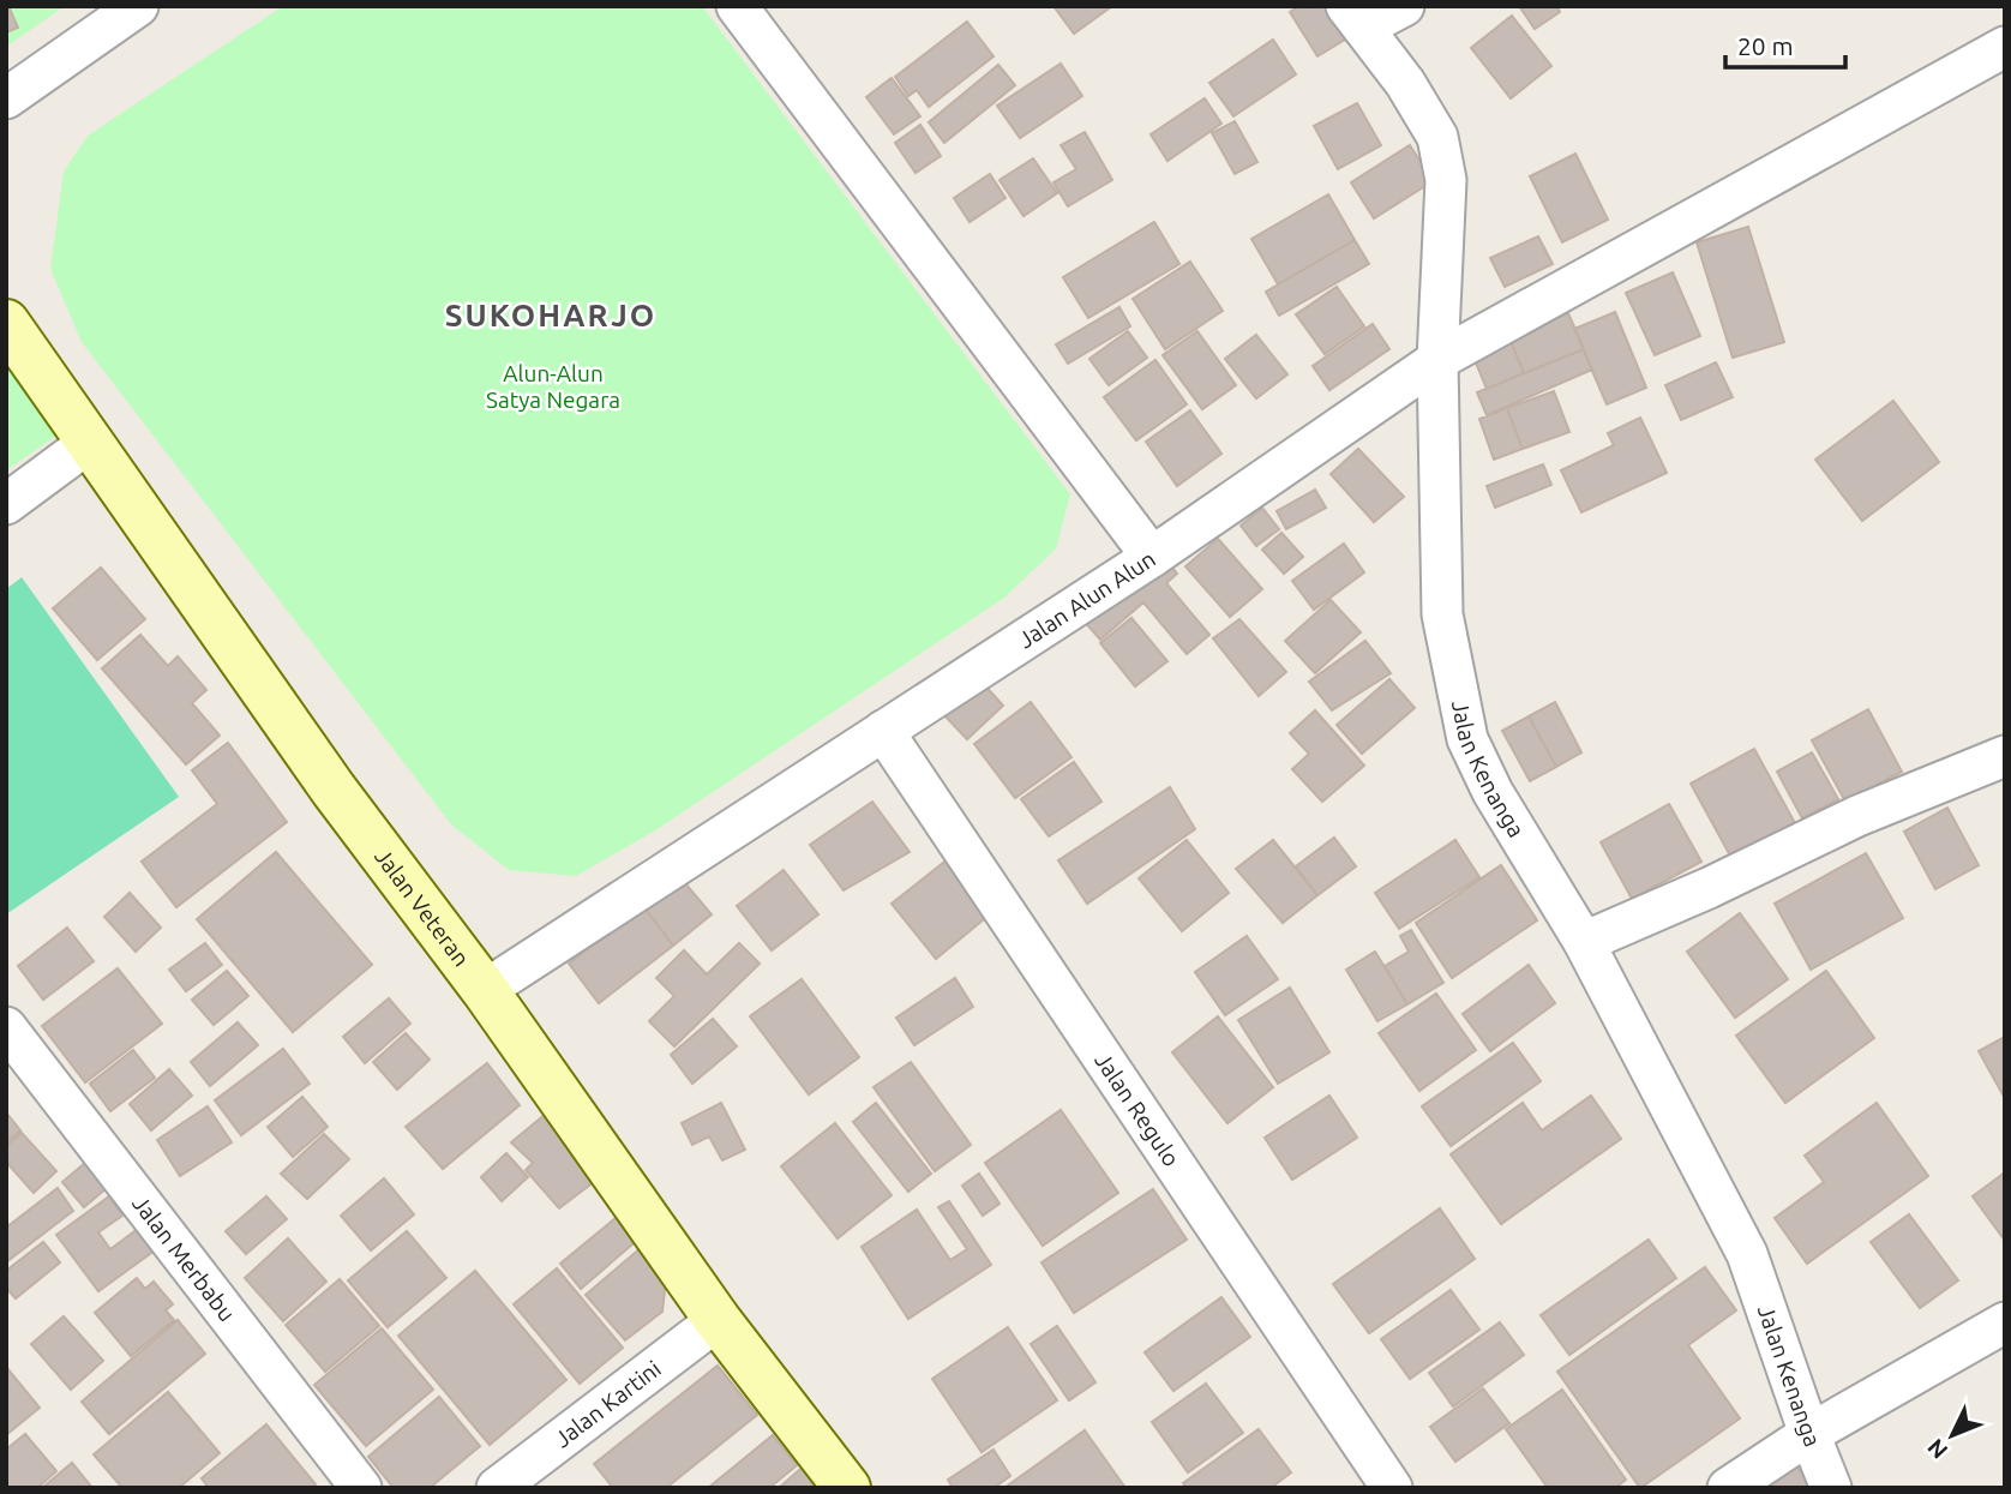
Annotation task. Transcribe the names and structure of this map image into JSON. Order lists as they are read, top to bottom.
{
  "streets": {
    "main road": ["Jalan Veteran"],
    "street": [
      "Jalan Alun Alun",
      "Jalan Kenanga",
      "Jalan Regulo",
      "Jalan Merbabu",
      "Jalan Kartini"
    ]
  },
  "crossings": [
    ["Jalan Alun Alun", "Jalan Veteran"],
    ["Jalan Alun Alun", "Jalan Regulo"],
    ["Jalan Veteran", "Jalan Kartini"]
  ],
  "districts": ["SUKOHARJO"],
  "parks": ["Alun-Alun Satya Negara"],
  "scale_bar": "20 m",
  "north": "bottom left"
}
